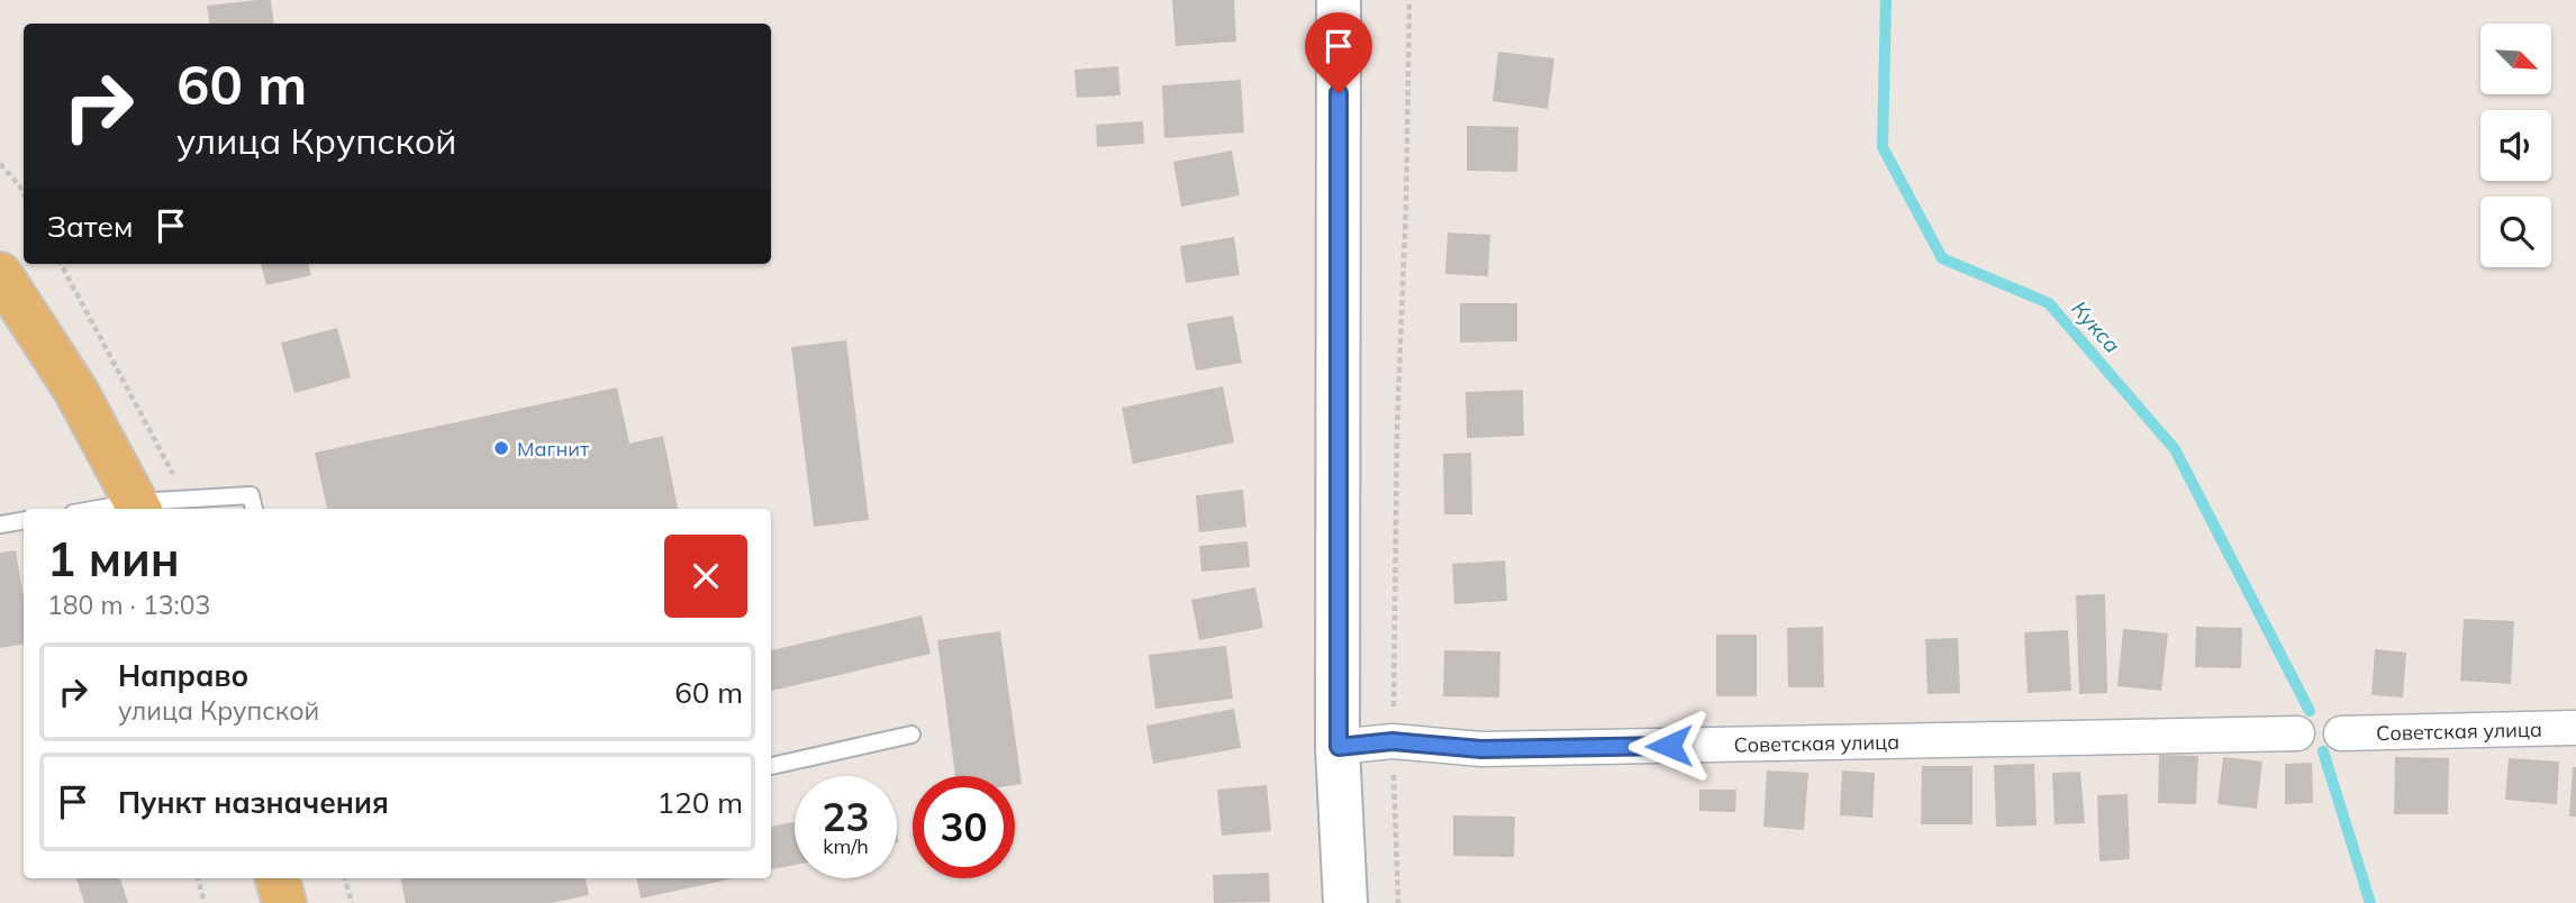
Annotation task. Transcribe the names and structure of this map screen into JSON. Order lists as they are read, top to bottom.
{
  "streets": {
    "street": ["Советская улица"]
  },
  "water": ["Кукса"],
  "places": ["Магнит"],
  "north": "bottom right",
  "page": {
    "turn": ["60 m", "улица Крупской"],
    "then": "Затем",
    "heading": ["1 мин", "180 m · 13:03"],
    "list": [
      {
        "name": "Направо",
        "note": "улица Крупской",
        "value": "60 m"
      },
      {
        "name": "Пункт назначения",
        "value": "120 m"
      }
    ],
    "speed": "23 km/h",
    "limit": "30"
  }
}
